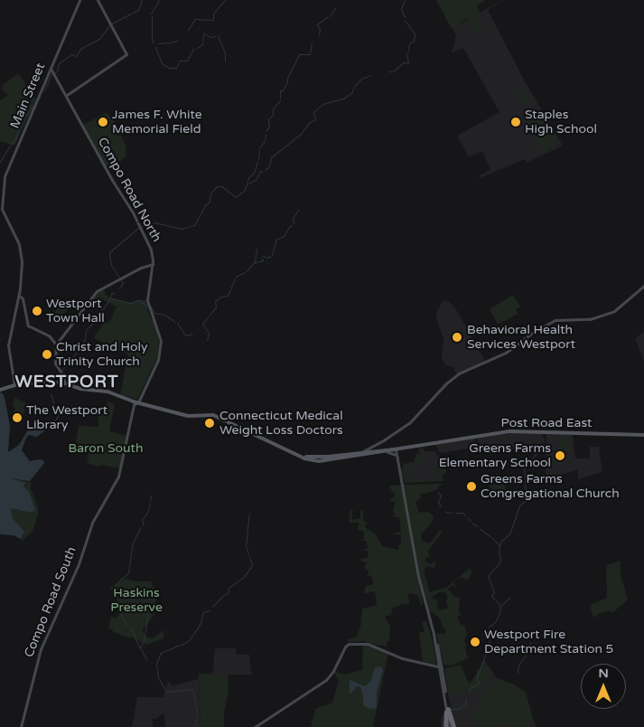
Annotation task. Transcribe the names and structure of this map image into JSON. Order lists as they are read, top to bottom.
{
  "streets": {
    "main road": [
      "Main Street",
      "Compo Road North",
      "Post Road East",
      "Compo Road South"
    ]
  },
  "crossings": [
    ["Main Street", "Compo Road North"],
    ["Main Street", "Post Road East"],
    ["Compo Road North", "Post Road East"],
    ["Compo Road North", "Compo Road South"],
    ["Post Road East", "Compo Road South"]
  ],
  "districts": ["WESTPORT"],
  "parks": ["Baron South", "Haskins Preserve"],
  "places": [
    "James F. White Memorial Field",
    "Staples High School",
    "Westport Town Hall",
    "Behavioral Health Services Westport",
    "Christ and Holy Trinity Church",
    "The Westport Library",
    "Connecticut Medical Weight Loss Doctors",
    "Greens Farms Elementary School",
    "Greens Farms Congregational Church",
    "Westport Fire Department Station 5"
  ],
  "north": "top"
}
